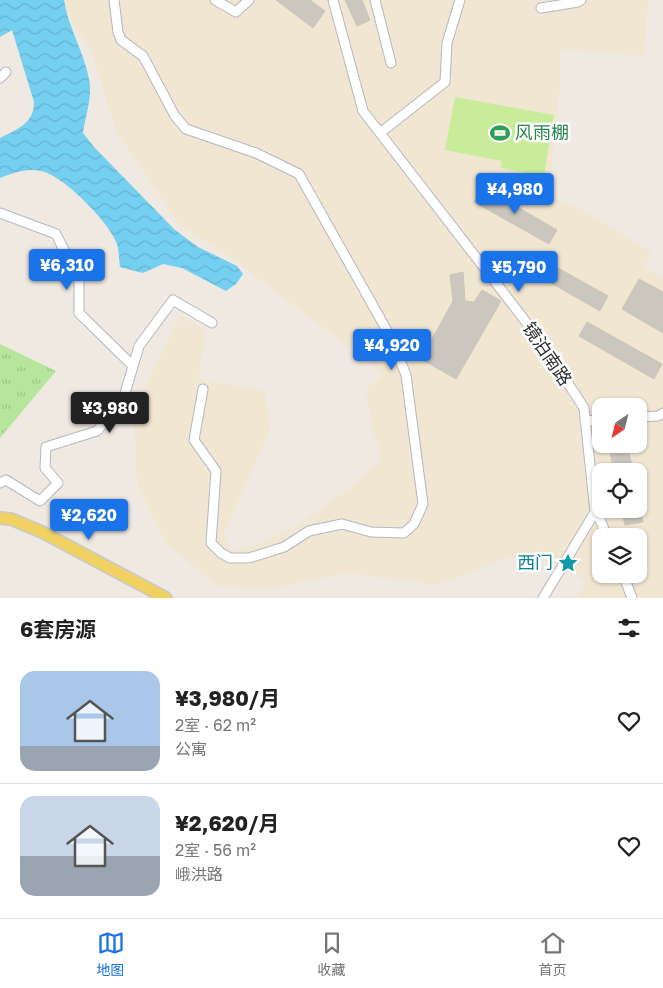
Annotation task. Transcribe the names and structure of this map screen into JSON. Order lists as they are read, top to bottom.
{
  "streets": {
    "street": ["镜泊南路"]
  },
  "places": {
    "sports": ["风雨棚"],
    "place": ["西门"]
  },
  "north": "bottom left",
  "page": {
    "price": [
      "¥4,980",
      "¥6,310",
      "¥5,790",
      "¥4,920",
      "¥3,980",
      "¥2,620"
    ],
    "heading": "6套房源",
    "list": [
      {
        "name": "¥3,980/月",
        "note": "2室 · 62 m² · 公寓"
      },
      {
        "name": "¥2,620/月",
        "note": "2室 · 56 m² · 峨洪路"
      }
    ],
    "tabs": ["地图", "收藏", "首页"]
  }
}
